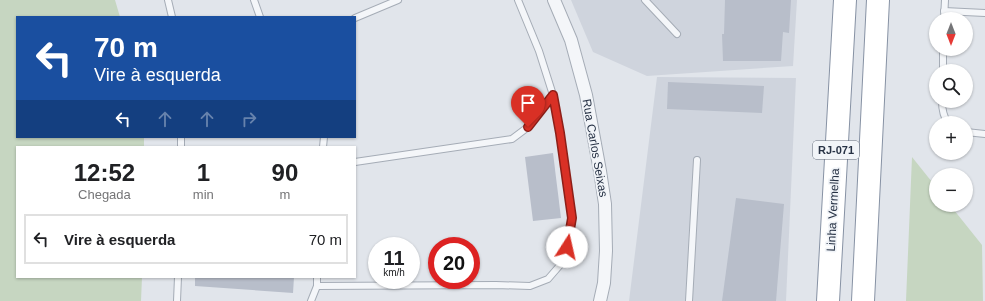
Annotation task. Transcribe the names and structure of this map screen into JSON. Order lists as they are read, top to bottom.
{
  "streets": {
    "highway": ["RJ-071", "Linha Vermelha"],
    "street": ["Rua Carlos Seixas"]
  },
  "north": "bottom",
  "page": {
    "map_buttons": ["+", "−"],
    "turn": ["70 m", "Vire à esquerda"],
    "eta": [
      "12:52",
      "Chegada",
      "1",
      "min",
      "90",
      "m"
    ],
    "list": [
      {
        "name": "Vire à esquerda",
        "value": "70 m"
      }
    ],
    "speed": "11 km/h",
    "limit": "20"
  }
}
